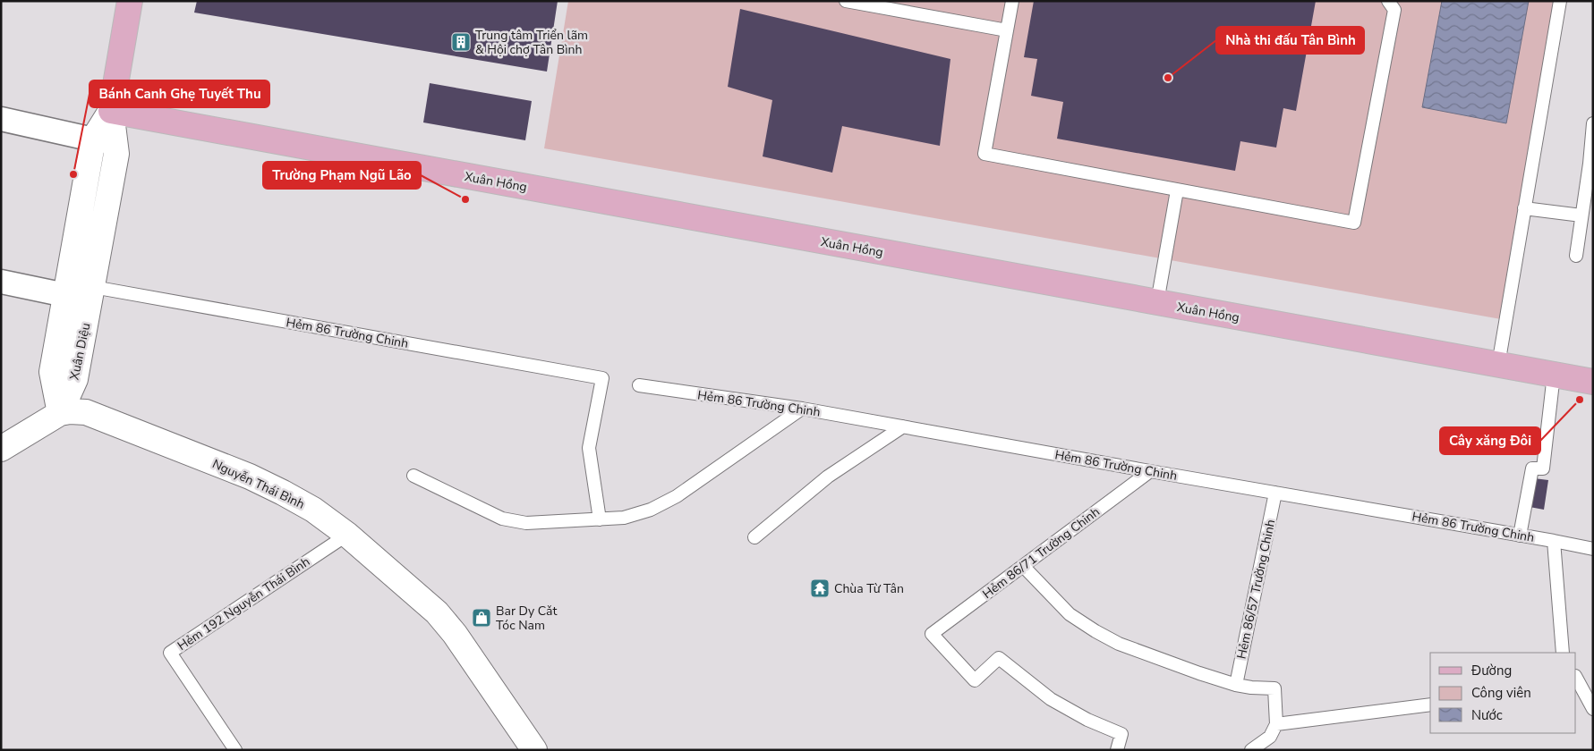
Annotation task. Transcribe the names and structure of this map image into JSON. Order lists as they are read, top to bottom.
{
  "streets": {
    "main road": ["Xuân Hồng", "Xuân Diệu"],
    "street": ["Nguyễn Thái Bình"],
    "lane": [
      "Hẻm 86 Trường Chinh",
      "Hẻm 86/71 Trường Chinh",
      "Hẻm 86/57 Trường Chinh",
      "Hẻm 192 Nguyễn Thái Bình"
    ]
  },
  "crossings": [
    ["Xuân Hồng", "Xuân Diệu"],
    ["Hẻm 86 Trường Chinh", "Xuân Diệu"],
    ["Hẻm 86 Trường Chinh", "Hẻm 86/71 Trường Chinh"],
    ["Hẻm 86 Trường Chinh", "Hẻm 86/57 Trường Chinh"],
    ["Xuân Diệu", "Nguyễn Thái Bình"],
    ["Nguyễn Thái Bình", "Hẻm 192 Nguyễn Thái Bình"]
  ],
  "places": {
    "building": ["Trung tâm Triển lãm & Hội chợ Tân Bình"],
    "other": [
      "Nhà thi đấu Tân Bình",
      "Bánh Canh Ghẹ Tuyết Thu",
      "Trường Phạm Ngũ Lão",
      "Cây xăng Đôi"
    ],
    "temple": ["Chùa Từ Tân"],
    "shop": ["Bar Dy Cǎt Tóc Nam"]
  },
  "legend": ["Đường", "Công viên", "Nước"]
}
